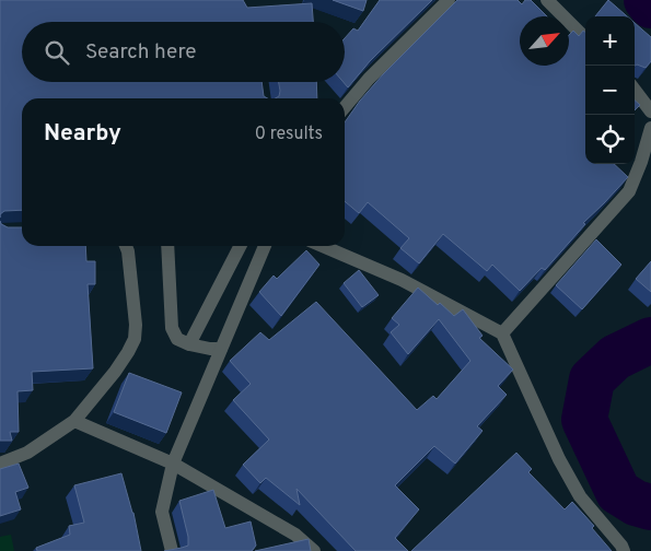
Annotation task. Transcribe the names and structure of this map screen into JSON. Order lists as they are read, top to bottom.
{
  "north": "top right",
  "page": {
    "map_buttons": ["+", "−"],
    "search": "Search here",
    "heading": ["Nearby", "0 results"]
  }
}
